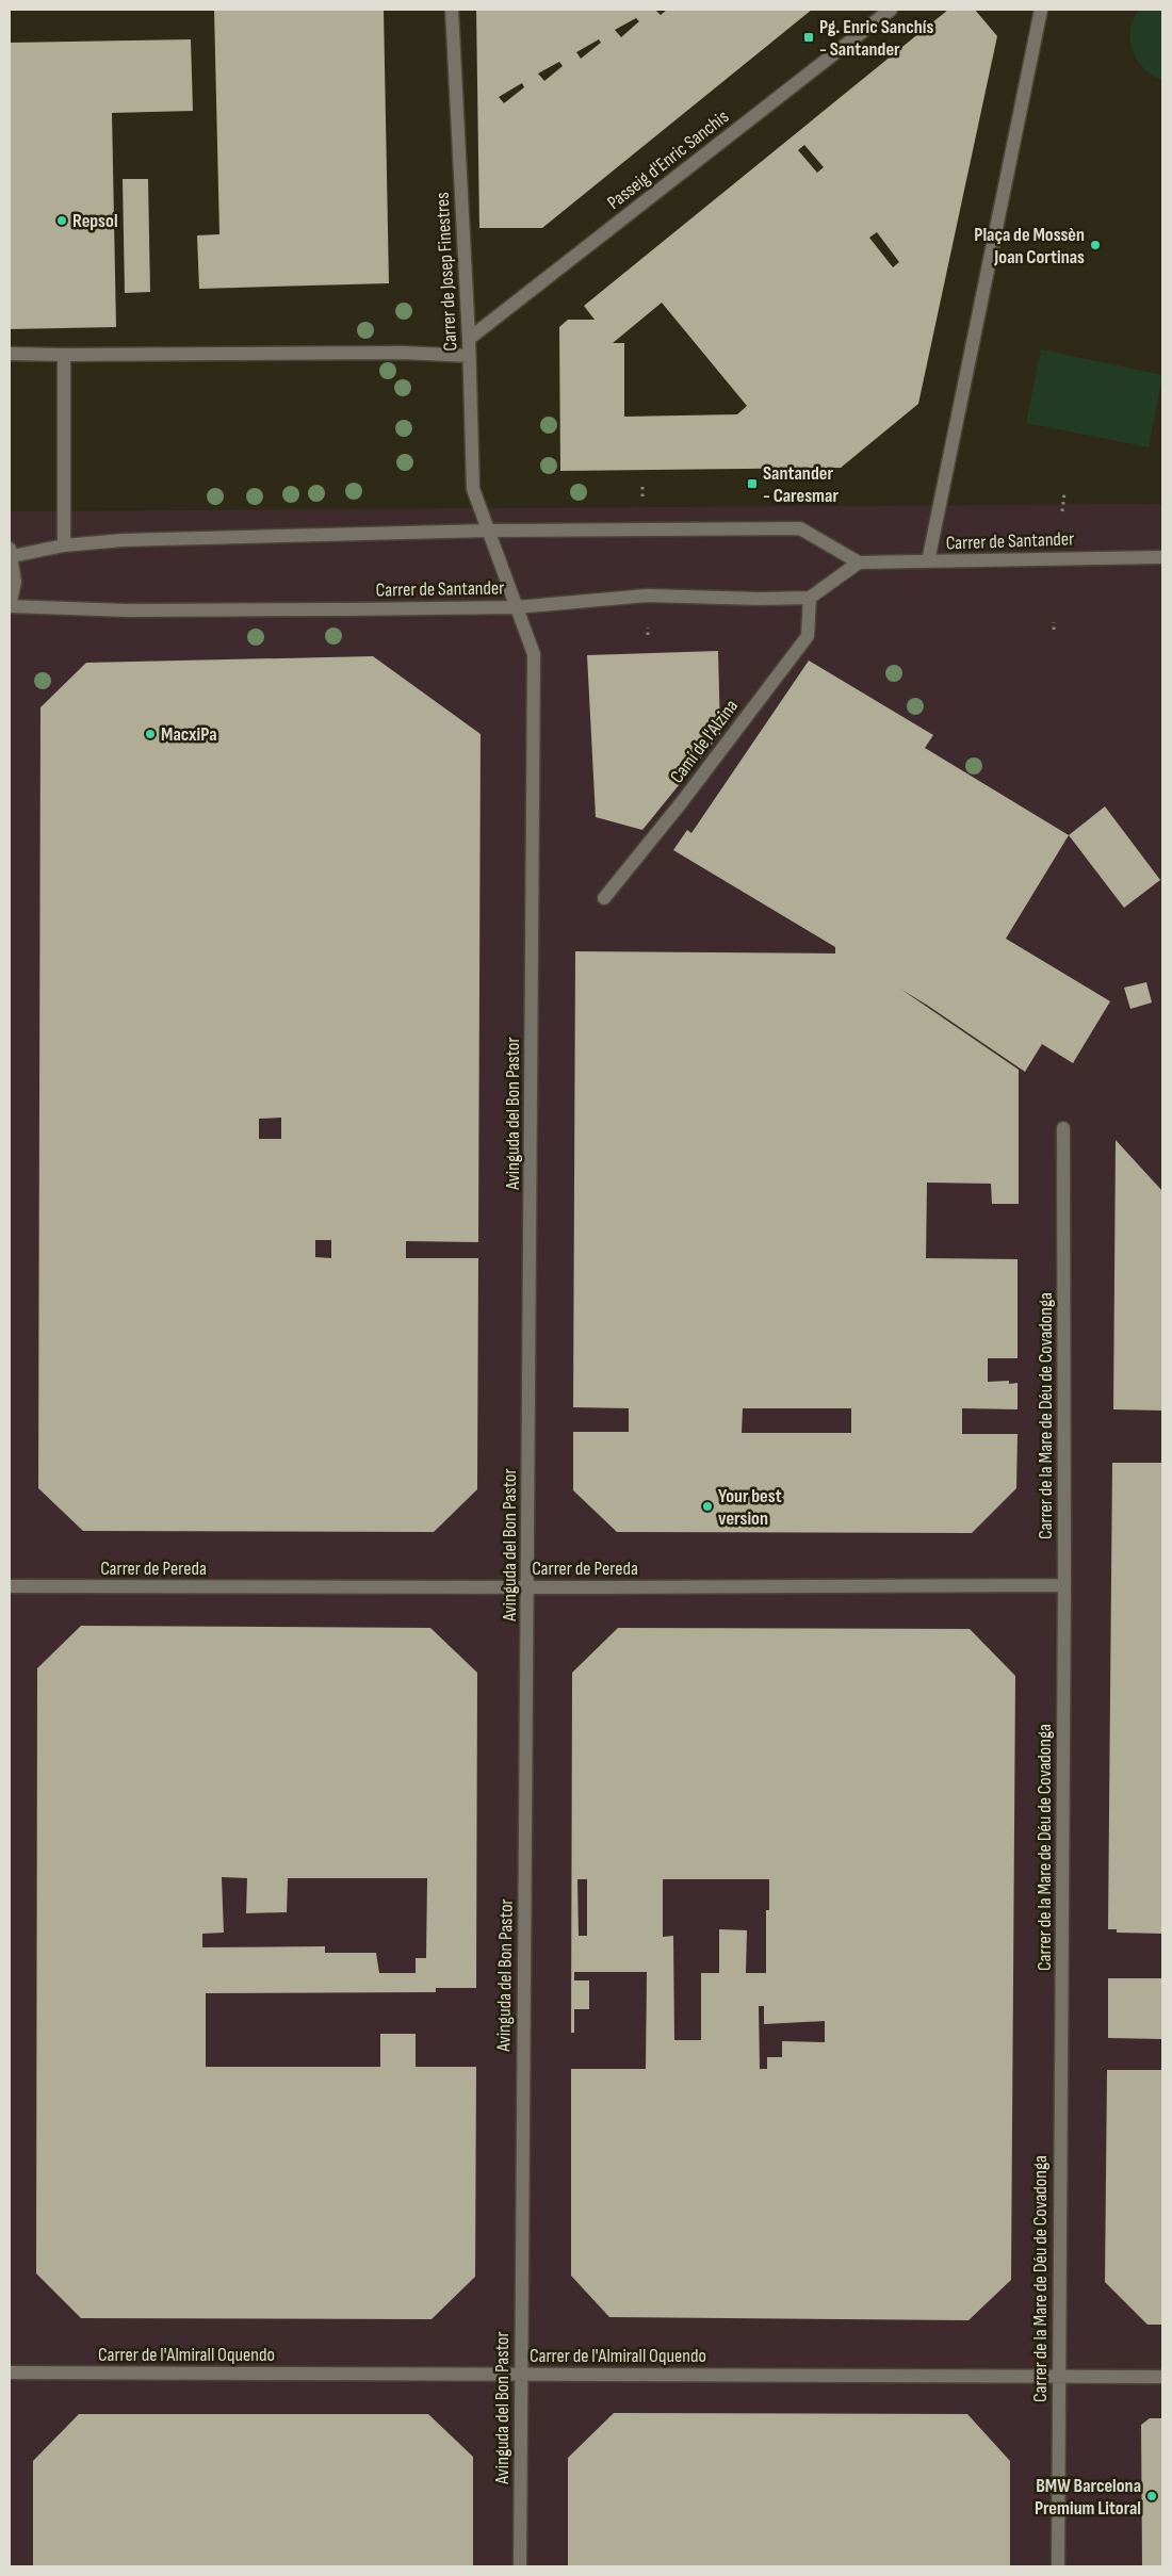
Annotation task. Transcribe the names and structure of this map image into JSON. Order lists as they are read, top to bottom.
{
  "streets": {
    "street": [
      "Passeig d'Enric Sanchis",
      "Carrer de Josep Finestres",
      "Carrer de Santander",
      "Camí de l'Alzina",
      "Avinguda del Bon Pastor",
      "Carrer de la Mare de Déu de Covadonga",
      "Carrer de Pereda",
      "Carrer de l'Almirall Oquendo"
    ]
  },
  "crossings": [
    ["Passeig d'Enric Sanchis", "Carrer de Josep Finestres"],
    ["Carrer de Josep Finestres", "Avinguda del Bon Pastor"],
    ["Carrer de Santander", "Camí de l'Alzina"],
    ["Carrer de Santander", "Avinguda del Bon Pastor"],
    ["Avinguda del Bon Pastor", "Carrer de Pereda"],
    ["Avinguda del Bon Pastor", "Carrer de l'Almirall Oquendo"],
    ["Carrer de la Mare de Déu de Covadonga", "Carrer de Pereda"],
    ["Carrer de la Mare de Déu de Covadonga", "Carrer de l'Almirall Oquendo"]
  ],
  "places": {
    "transit": ["Pg. Enric Sanchís - Santander", "Santander - Caresmar"],
    "other": [
      "Repsol",
      "Plaça de Mossèn Joan Cortinas",
      "MacxiPa",
      "Your best version",
      "BMW Barcelona Premium Litoral"
    ]
  }
}
